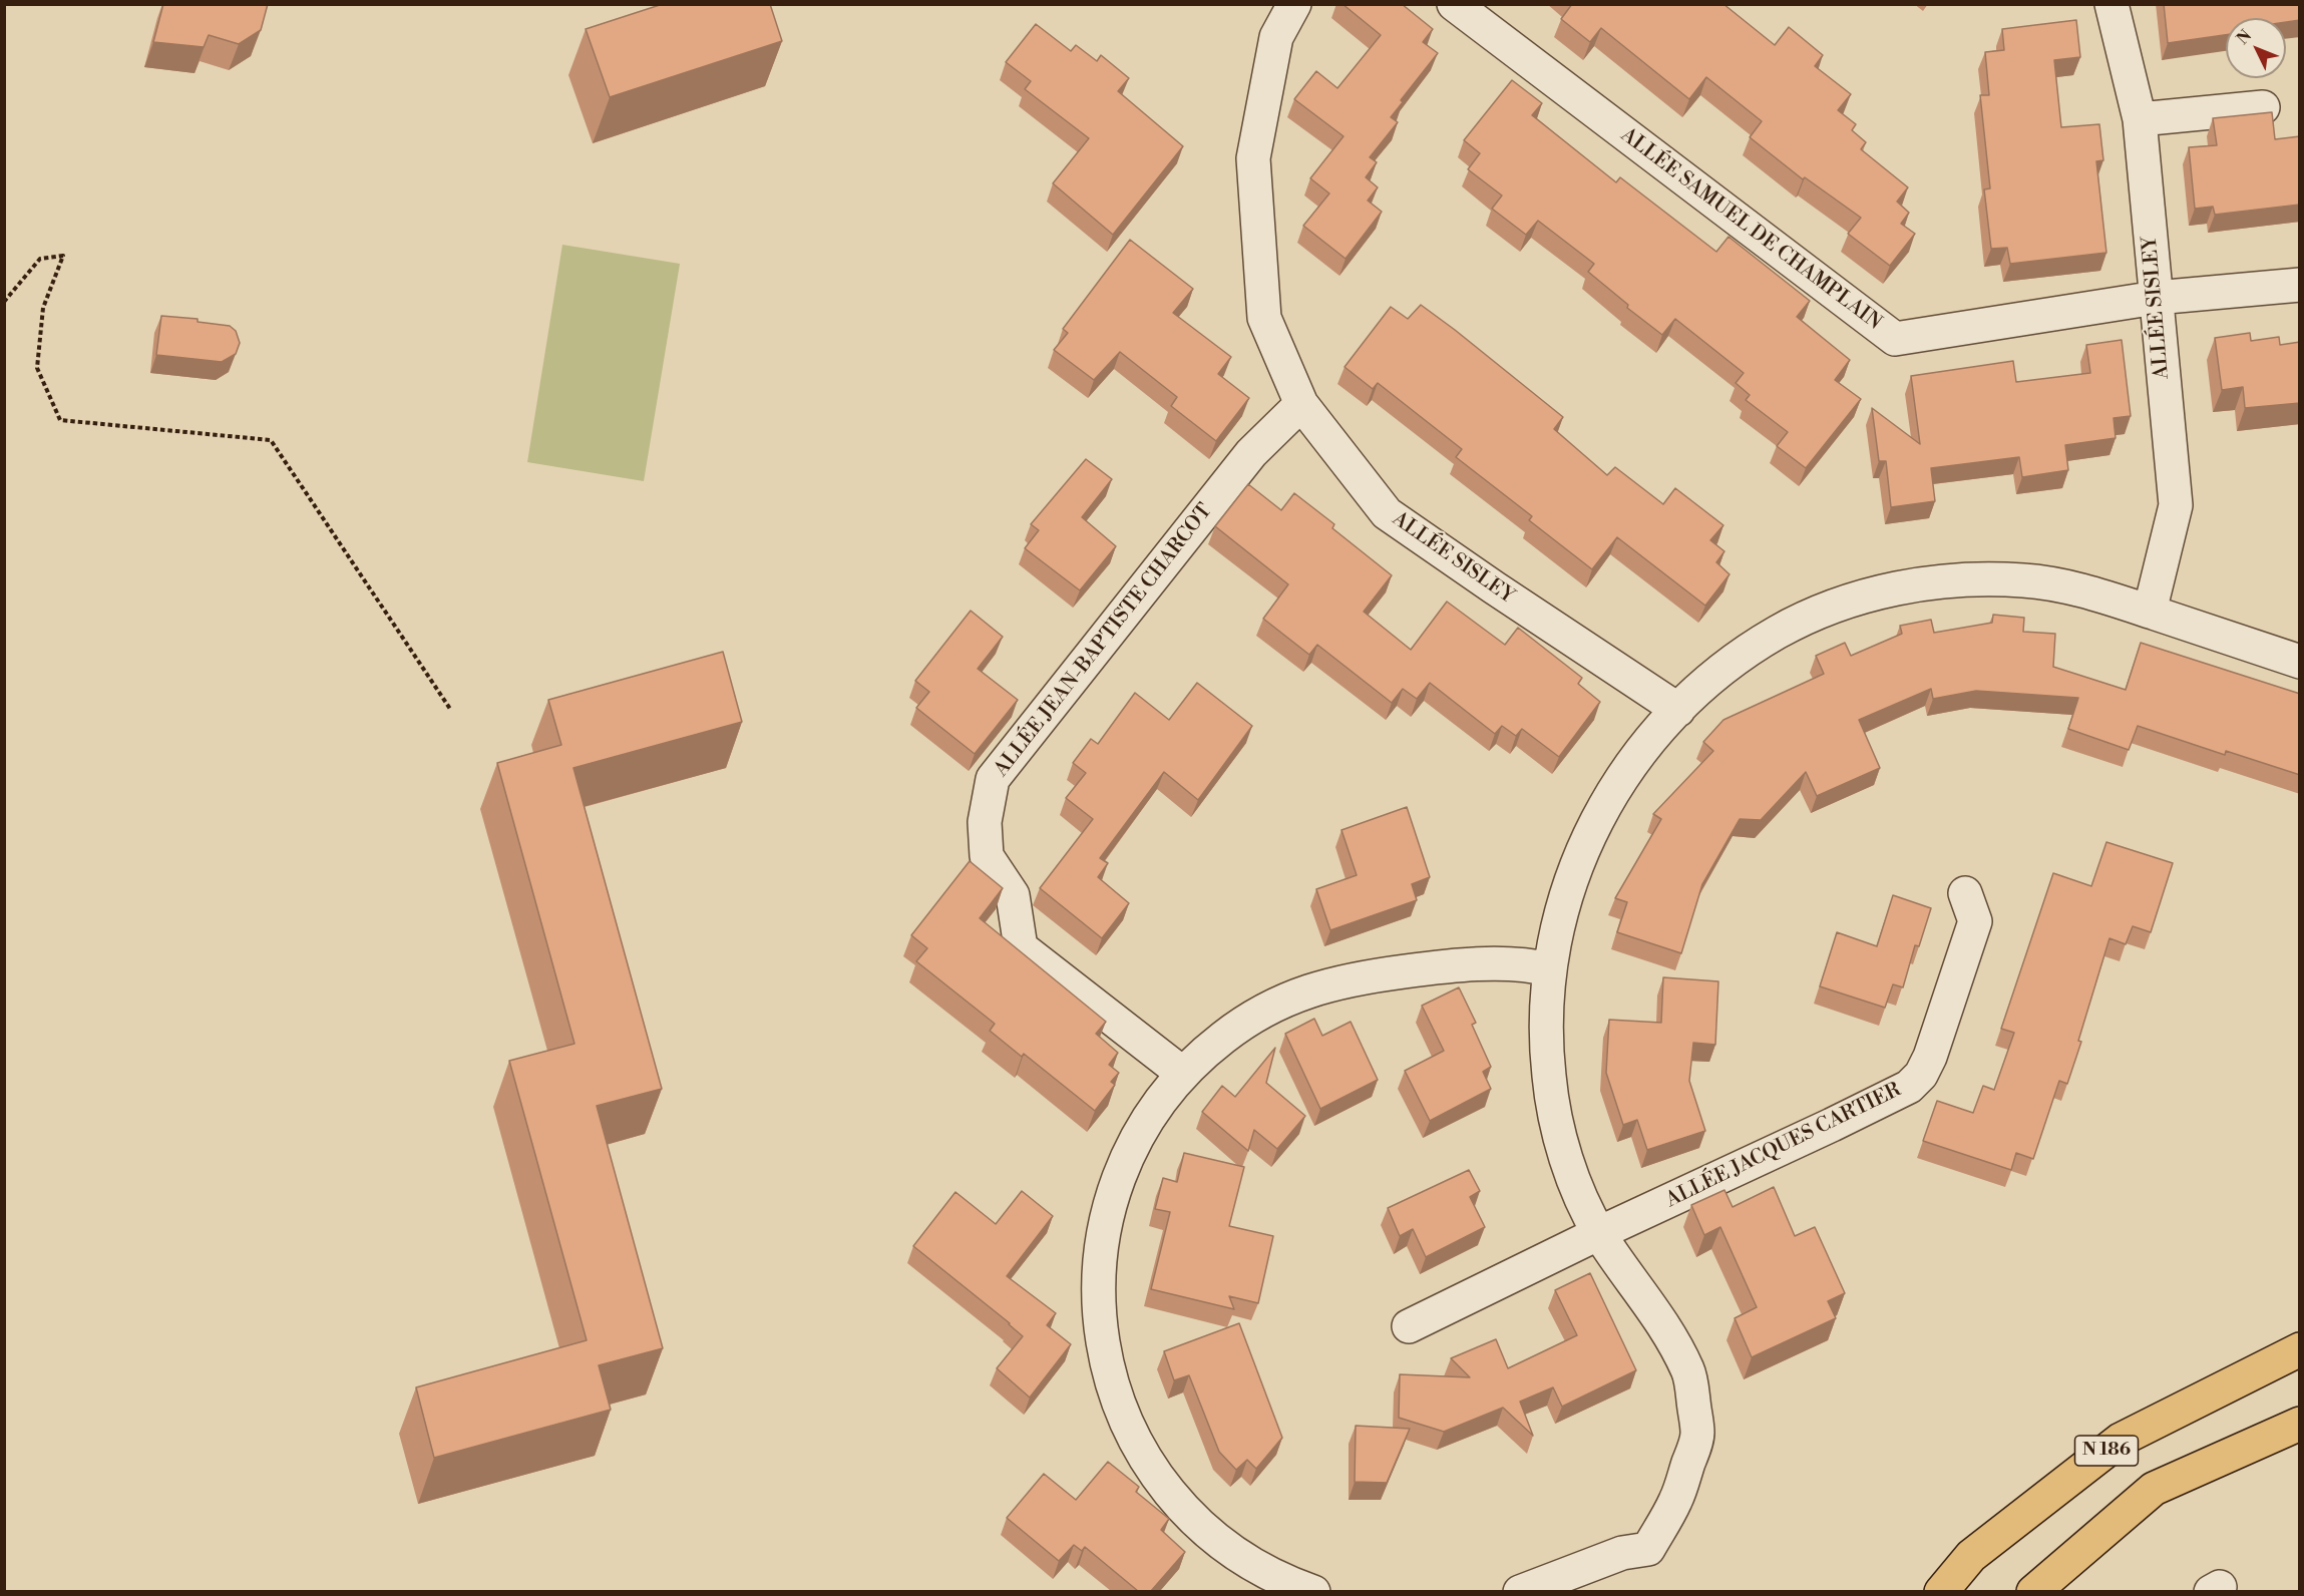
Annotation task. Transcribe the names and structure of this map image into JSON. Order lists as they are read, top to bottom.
{
  "streets": {
    "main road": ["N 186"],
    "street": [
      "ALLÉE SAMUEL DE CHAMPLAIN",
      "ALLÉE SISLEY",
      "ALLÉE JEAN-BAPTISTE CHARCOT",
      "ALLÉE JACQUES CARTIER"
    ]
  },
  "crossings": [
    ["ALLÉE SAMUEL DE CHAMPLAIN", "ALLÉE SISLEY"],
    ["ALLÉE SISLEY", "ALLÉE JEAN-BAPTISTE CHARCOT"]
  ],
  "north": "top left"
}
